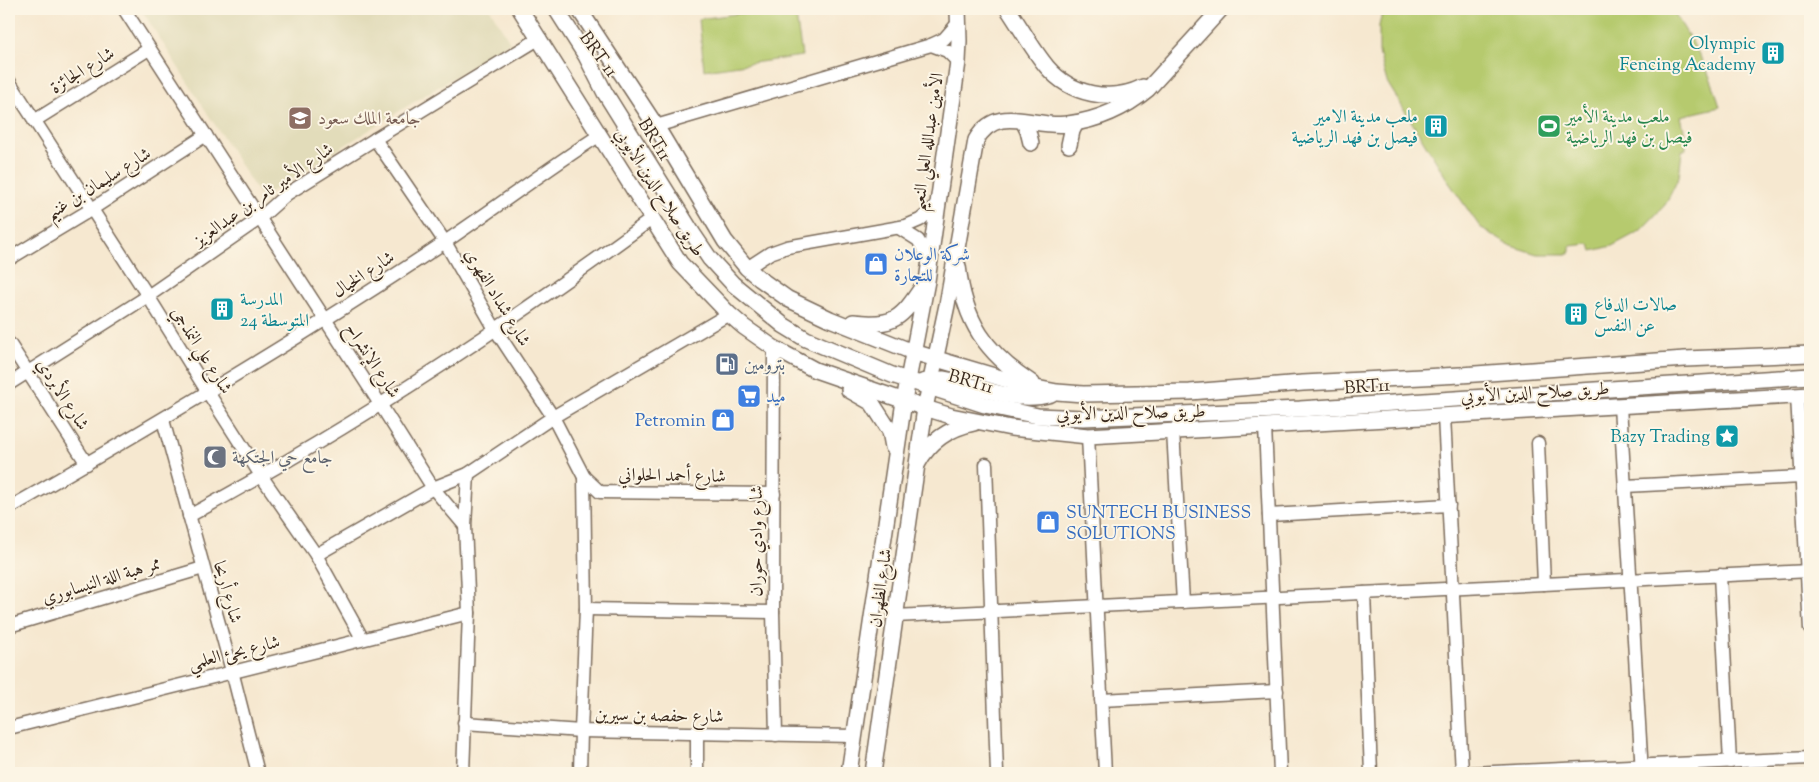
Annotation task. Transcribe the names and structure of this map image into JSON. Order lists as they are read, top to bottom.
{
  "streets": {
    "main road": [
      "BRT 11",
      "BRT11",
      "الأمين عبدالله العلي النعيم",
      "طريق صلاح الدين الأيوبي",
      "شارع الظهران"
    ],
    "street": [
      "شارع الجائزة",
      "شارع سليمان بن غنيم",
      "شارع الأمير ثامر بن عبدالعزيز",
      "شارع الخيال",
      "شارع شداد الفهري",
      "شارع علي النمذجي",
      "شارع الإنشراح",
      "شارع الأبردي",
      "شارع أحمد الحلواني",
      "شارع وادي حوران",
      "ممر هبة اللة النيسابوري",
      "شارع أريحا",
      "شارع يحئ العلمي",
      "شارع حفصه بن سيرين"
    ]
  },
  "crossings": [
    ["BRT 11", "BRT11"],
    ["شارع الجائزة", "شارع علي النمذجي"],
    ["شارع الجائزة", "شارع الإنشراح"],
    ["BRT11", "الأمين عبدالله العلي النعيم"],
    ["BRT11", "شارع الظهران"],
    ["الأمين عبدالله العلي النعيم", "طريق صلاح الدين الأيوبي"],
    ["الأمين عبدالله العلي النعيم", "شارع الظهران"],
    ["شارع سليمان بن غنيم", "شارع علي النمذجي"],
    ["شارع سليمان بن غنيم", "شارع الإنشراح"],
    ["طريق صلاح الدين الأيوبي", "شارع الأمير ثامر بن عبدالعزيز"],
    ["طريق صلاح الدين الأيوبي", "شارع الخيال"],
    ["طريق صلاح الدين الأيوبي", "شارع وادي حوران"],
    ["طريق صلاح الدين الأيوبي", "شارع الظهران"],
    ["شارع الأمير ثامر بن عبدالعزيز", "شارع شداد الفهري"],
    ["شارع الأمير ثامر بن عبدالعزيز", "شارع علي النمذجي"],
    ["شارع الأمير ثامر بن عبدالعزيز", "شارع الإنشراح"],
    ["شارع الأمير ثامر بن عبدالعزيز", "شارع الأبردي"],
    ["شارع الخيال", "شارع شداد الفهري"],
    ["شارع الخيال", "شارع علي النمذجي"],
    ["شارع الخيال", "شارع الإنشراح"],
    ["شارع الخيال", "شارع الأبردي"],
    ["شارع الخيال", "شارع أريحا"],
    ["شارع شداد الفهري", "شارع أحمد الحلواني"],
    ["شارع شداد الفهري", "شارع حفصه بن سيرين"],
    ["شارع علي النمذجي", "شارع يحئ العلمي"],
    ["شارع أحمد الحلواني", "شارع وادي حوران"],
    ["شارع وادي حوران", "شارع حفصه بن سيرين"],
    ["ممر هبة اللة النيسابوري", "شارع أريحا"],
    ["شارع الظهران", "شارع حفصه بن سيرين"],
    ["شارع أريحا", "شارع يحئ العلمي"]
  ],
  "places": {
    "building": [
      "Olympic Fencing Academy",
      "ملعب مدينة الامير فيصل بن فهد الرياضية",
      "المدرسة المتوسطة 24",
      "صالات الدفاع عن النفس"
    ],
    "school or university": ["جامعة الملك سعود"],
    "sports": ["ملعب مدينة الأمير فيصل بن فهد الرياضية"],
    "shop": ["شركة الوعلان للتجارة", "Petromin", "SUNTECH BUSINESS SOLUTIONS"],
    "fuel station": ["بترومين"],
    "supermarket": ["ميد"],
    "place": ["Bazy Trading"],
    "mosque": ["جامع حي الجتكهة"]
  }
}
